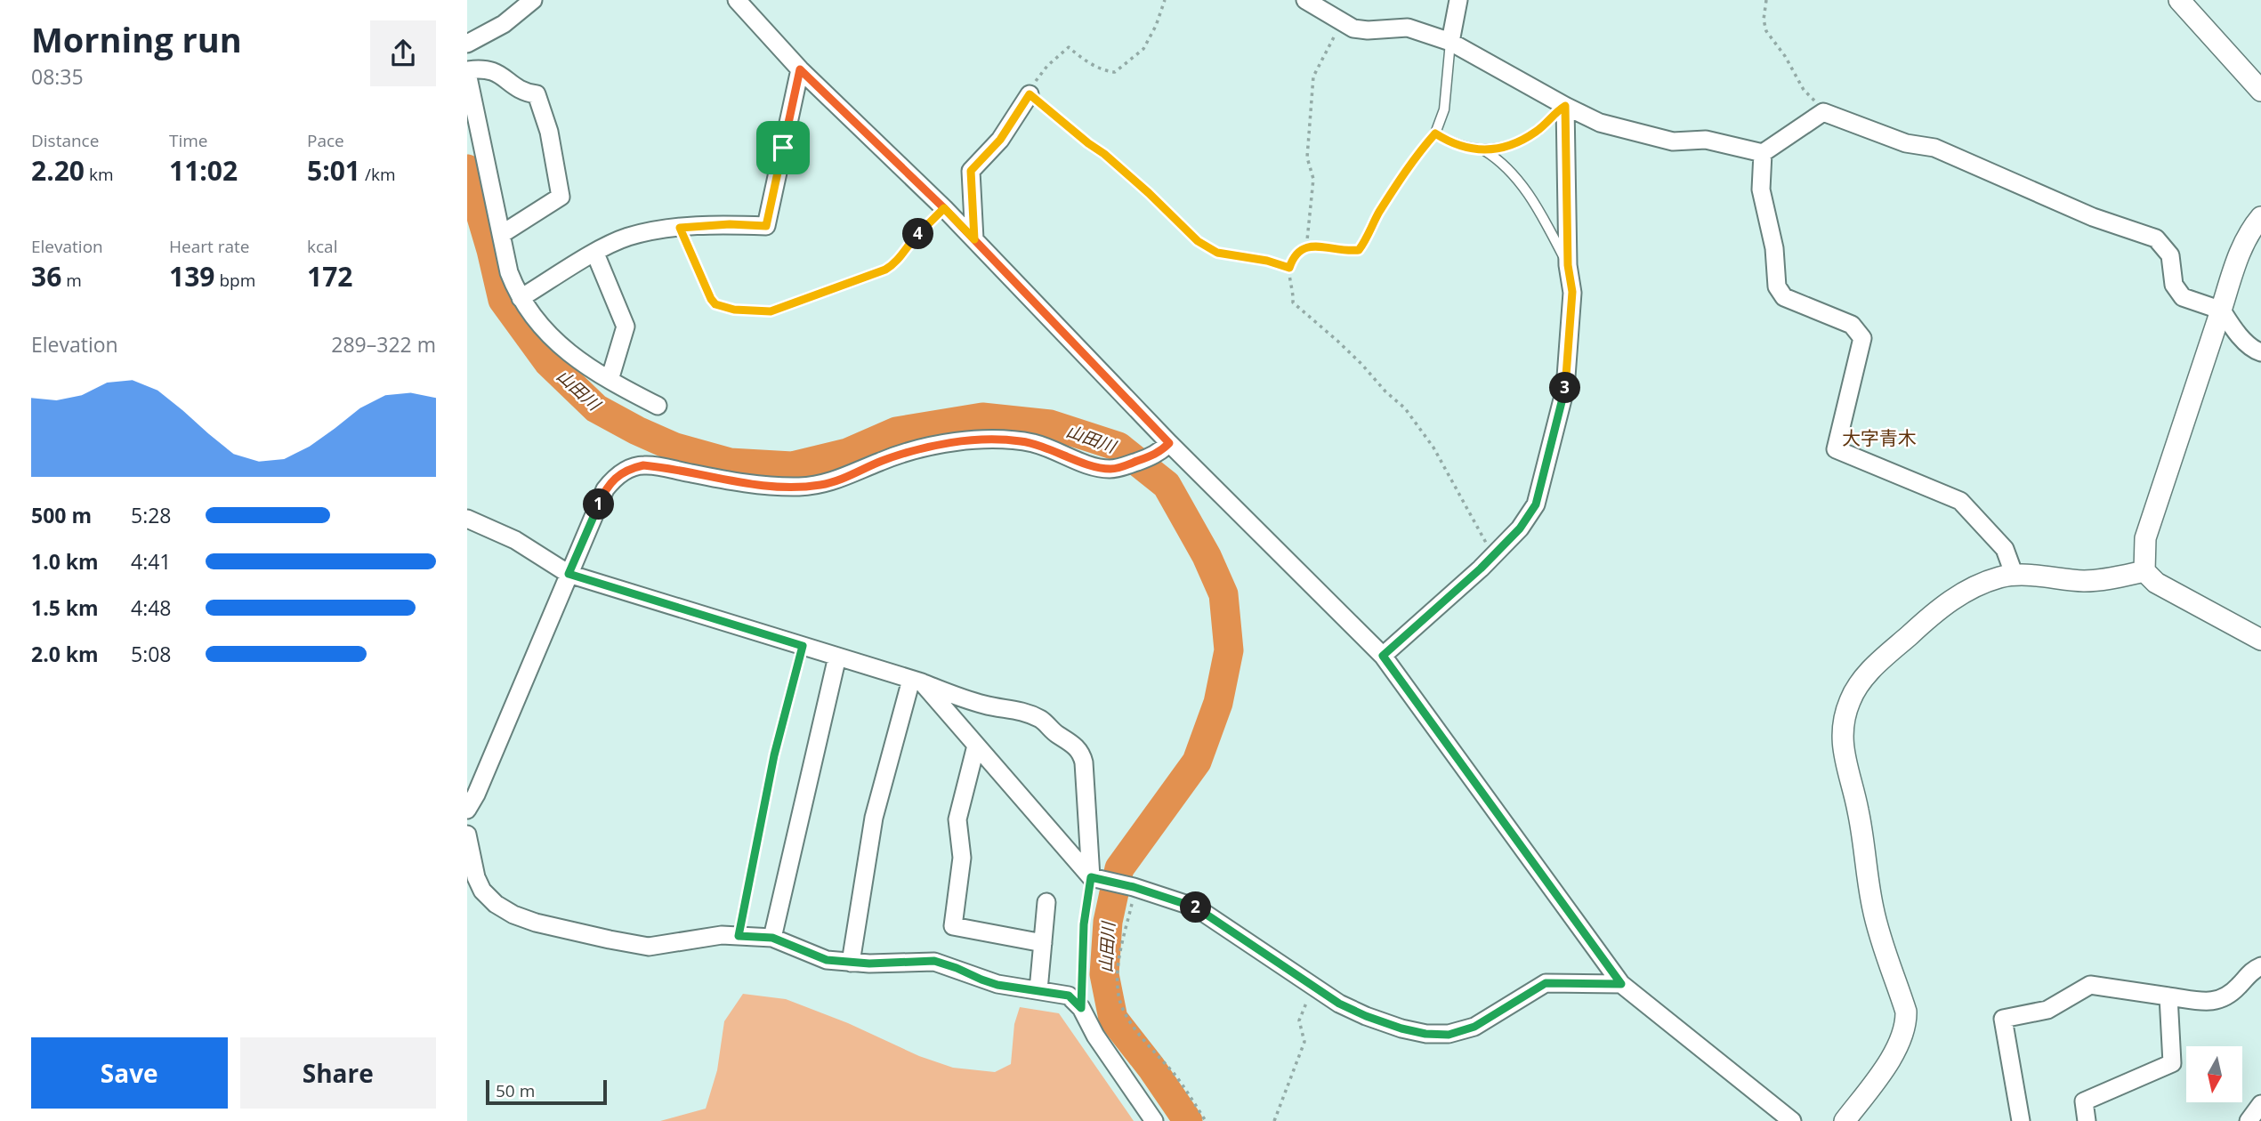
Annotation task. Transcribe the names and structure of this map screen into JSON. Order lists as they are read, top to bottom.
{
  "districts": ["大字青木"],
  "water": ["山田川"],
  "scale_bar": "50 m",
  "north": "bottom",
  "page": {
    "heading": ["Morning run", "08:35"],
    "stats": [
      ["Distance", "2.20 km"],
      ["Time", "11:02"],
      ["Pace", "5:01 /km"],
      ["Elevation", "36 m"],
      ["Heart rate", "139 bpm"],
      ["kcal", "172"]
    ],
    "pins": [
      "4",
      "3",
      "1",
      "2"
    ],
    "chart": ["Elevation", "289–322 m"],
    "list": [
      {
        "name": "500 m",
        "note": "5:28"
      },
      {
        "name": "1.0 km",
        "note": "4:41"
      },
      {
        "name": "1.5 km",
        "note": "4:48"
      },
      {
        "name": "2.0 km",
        "note": "5:08"
      }
    ],
    "buttons": ["Save", "Share"],
    "scale": "50 m"
  }
}
